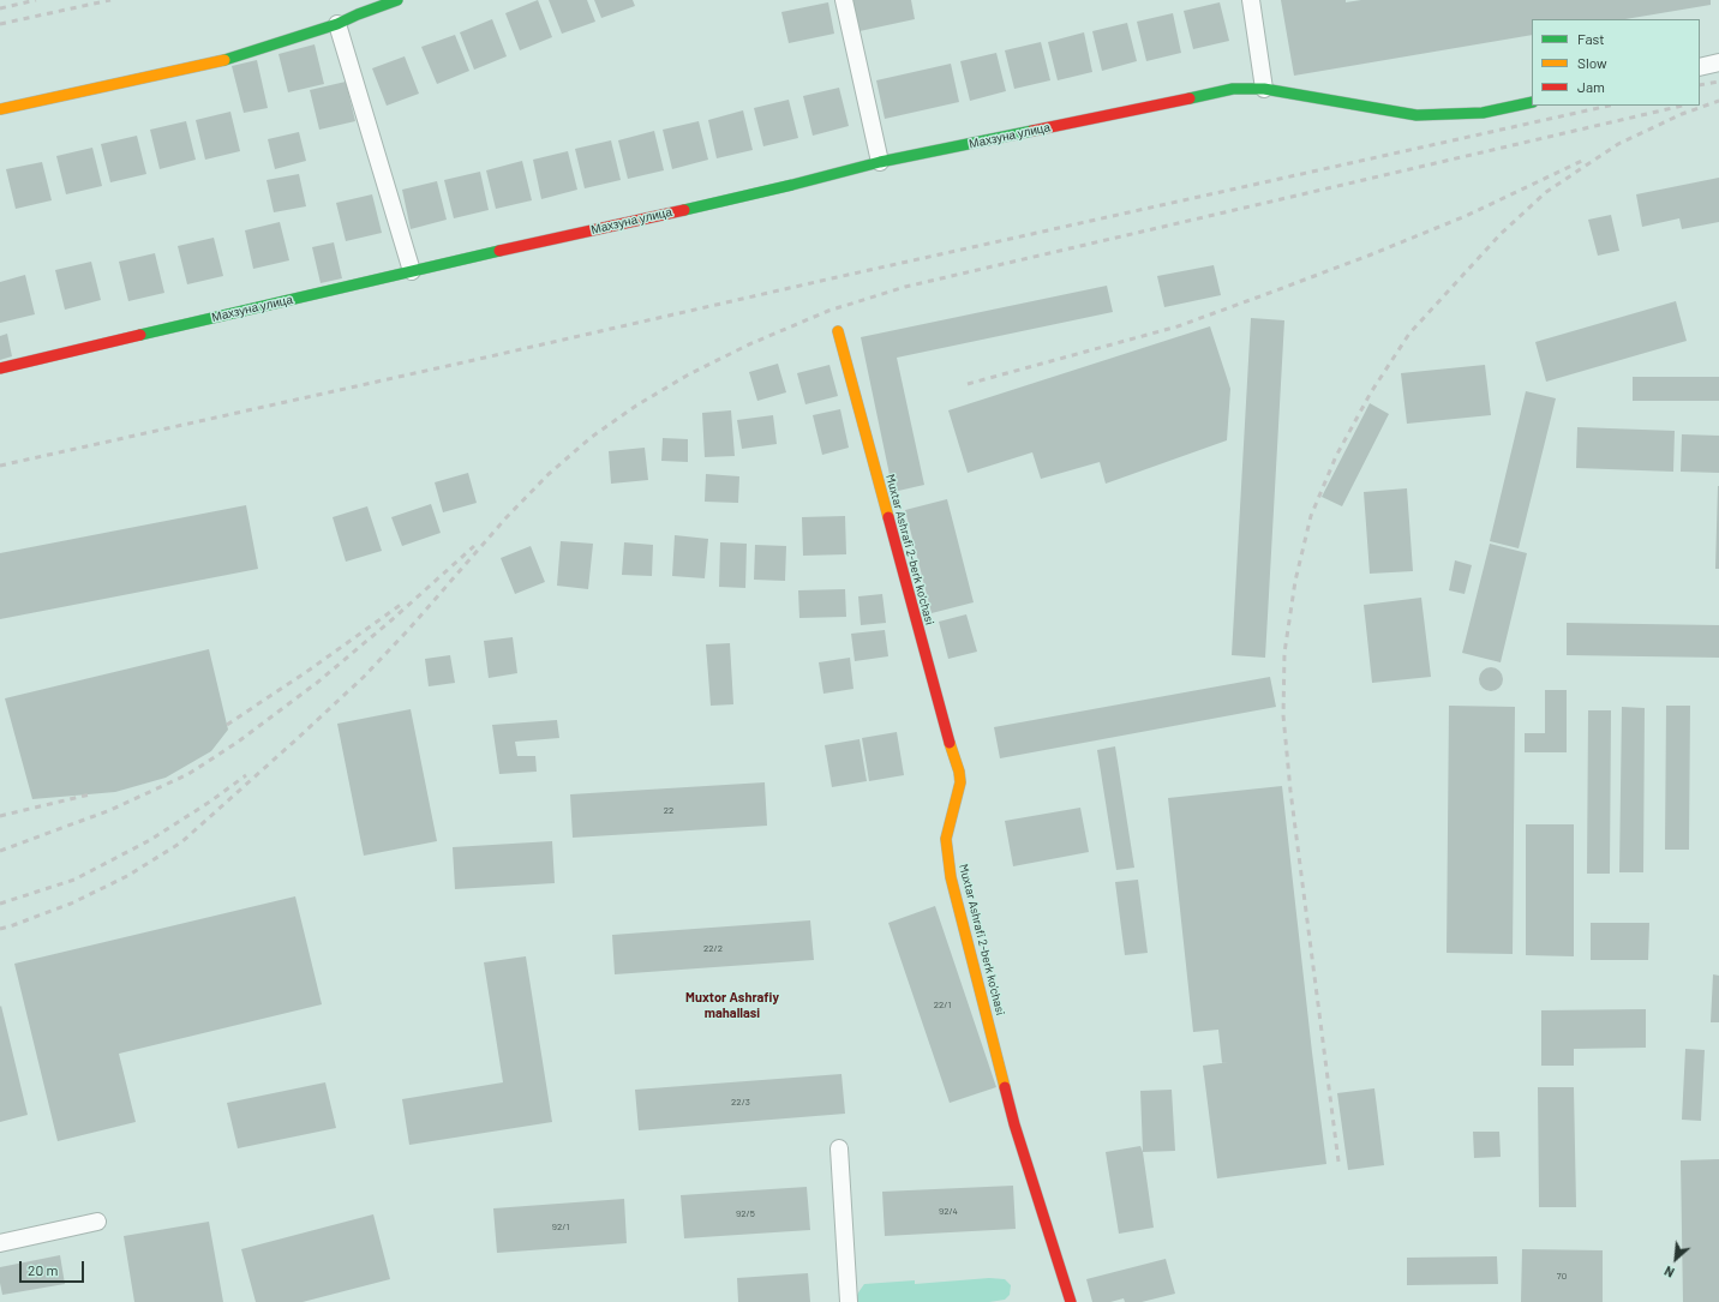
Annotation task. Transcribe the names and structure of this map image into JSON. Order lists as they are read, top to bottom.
{
  "streets": {
    "street": ["Махзуна улица", "Muxtar Ashrafi 2-berk ko'chasi"]
  },
  "districts": ["Muxtor Ashrafiy mahallasi"],
  "house_numbers": [
    "22",
    "22/2",
    "22/1",
    "22/3",
    "92/4",
    "92/5",
    "92/1",
    "70"
  ],
  "legend": ["Fast", "Slow", "Jam"],
  "scale_bar": "20 m",
  "north": "bottom left"
}
